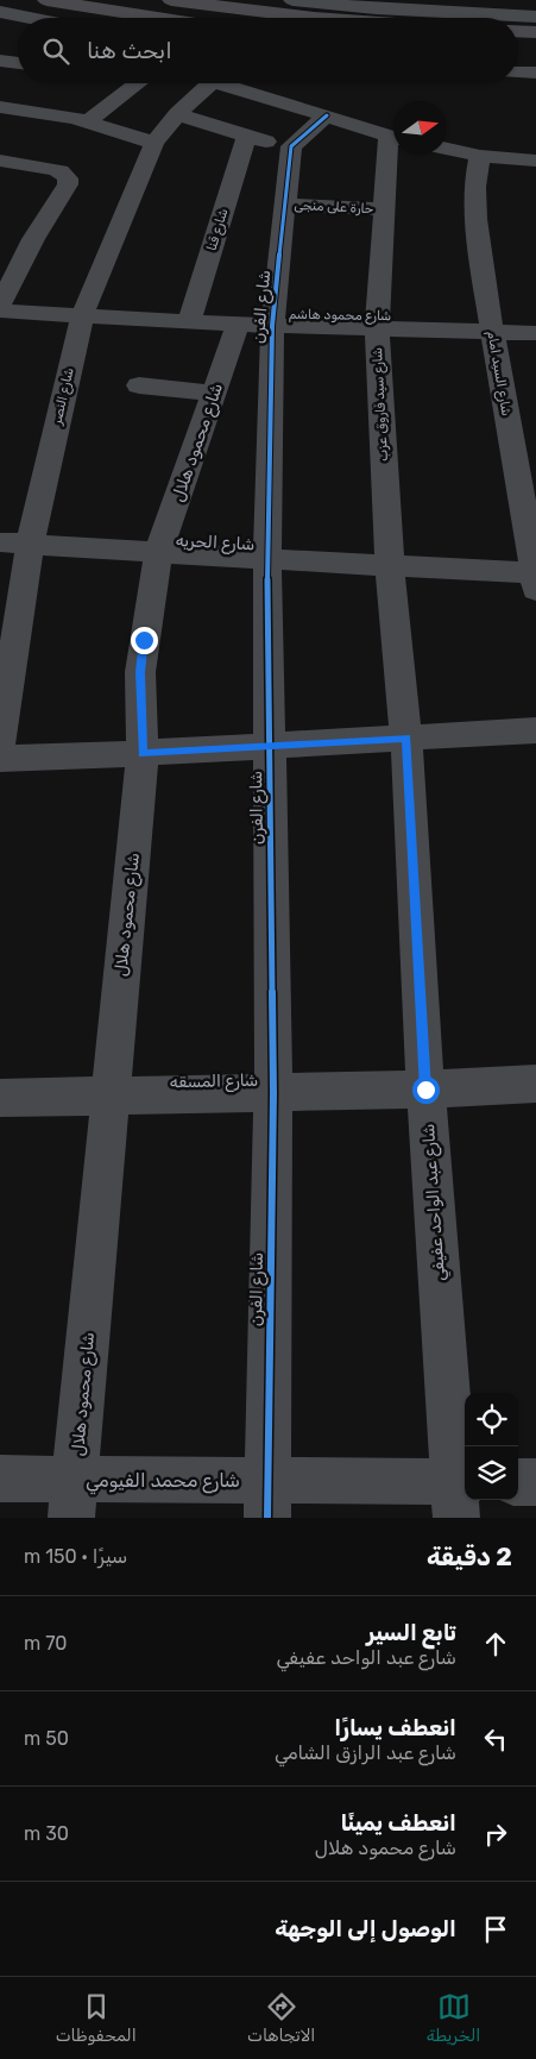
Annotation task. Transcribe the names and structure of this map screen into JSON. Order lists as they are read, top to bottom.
{
  "streets": {
    "street": [
      "حارة على منجى",
      "شارع قنا",
      "شارع الفرن",
      "شارع محمود هاشم",
      "شارع السيد امام",
      "شارع النصر",
      "شارع سيد فاروق عزب",
      "شارع محمود هلال",
      "شارع الحريه",
      "شارع المسقه",
      "شارع عبد الواحد عفيفي",
      "شارع محمد الفيومي"
    ]
  },
  "crossings": [
    ["حارة على منجى", "شارع الفرن"],
    ["حارة على منجى", "شارع سيد فاروق عزب"],
    ["شارع قنا", "شارع محمود هاشم"],
    ["شارع الفرن", "شارع محمود هاشم"],
    ["شارع الفرن", "شارع الحريه"],
    ["شارع الفرن", "شارع المسقه"],
    ["شارع الفرن", "شارع محمد الفيومي"],
    ["شارع محمود هاشم", "شارع السيد امام"],
    ["شارع محمود هاشم", "شارع النصر"],
    ["شارع محمود هاشم", "شارع سيد فاروق عزب"],
    ["شارع محمود هاشم", "شارع محمود هلال"],
    ["شارع السيد امام", "شارع الحريه"],
    ["شارع النصر", "شارع الحريه"],
    ["شارع سيد فاروق عزب", "شارع الحريه"],
    ["شارع سيد فاروق عزب", "شارع عبد الواحد عفيفي"],
    ["شارع محمود هلال", "شارع الحريه"],
    ["شارع محمود هلال", "شارع المسقه"],
    ["شارع محمود هلال", "شارع محمد الفيومي"],
    ["شارع الحريه", "شارع عبد الواحد عفيفي"],
    ["شارع المسقه", "شارع عبد الواحد عفيفي"],
    ["شارع عبد الواحد عفيفي", "شارع محمد الفيومي"]
  ],
  "north": "right",
  "page": {
    "search": "ابحث هنا",
    "heading": ["2 دقيقة", "سيرًا · 150 m"],
    "list": [
      ["تابع السير", "شارع عبد الواحد عفيفي", "70 m"],
      ["انعطف يسارًا", "شارع عبد الرازق الشامي", "50 m"],
      ["انعطف يمينًا", "شارع محمود هلال", "30 m"],
      "الوصول إلى الوجهة"
    ],
    "nav": ["الخريطة", "الاتجاهات", "المحفوظات"]
  }
}
